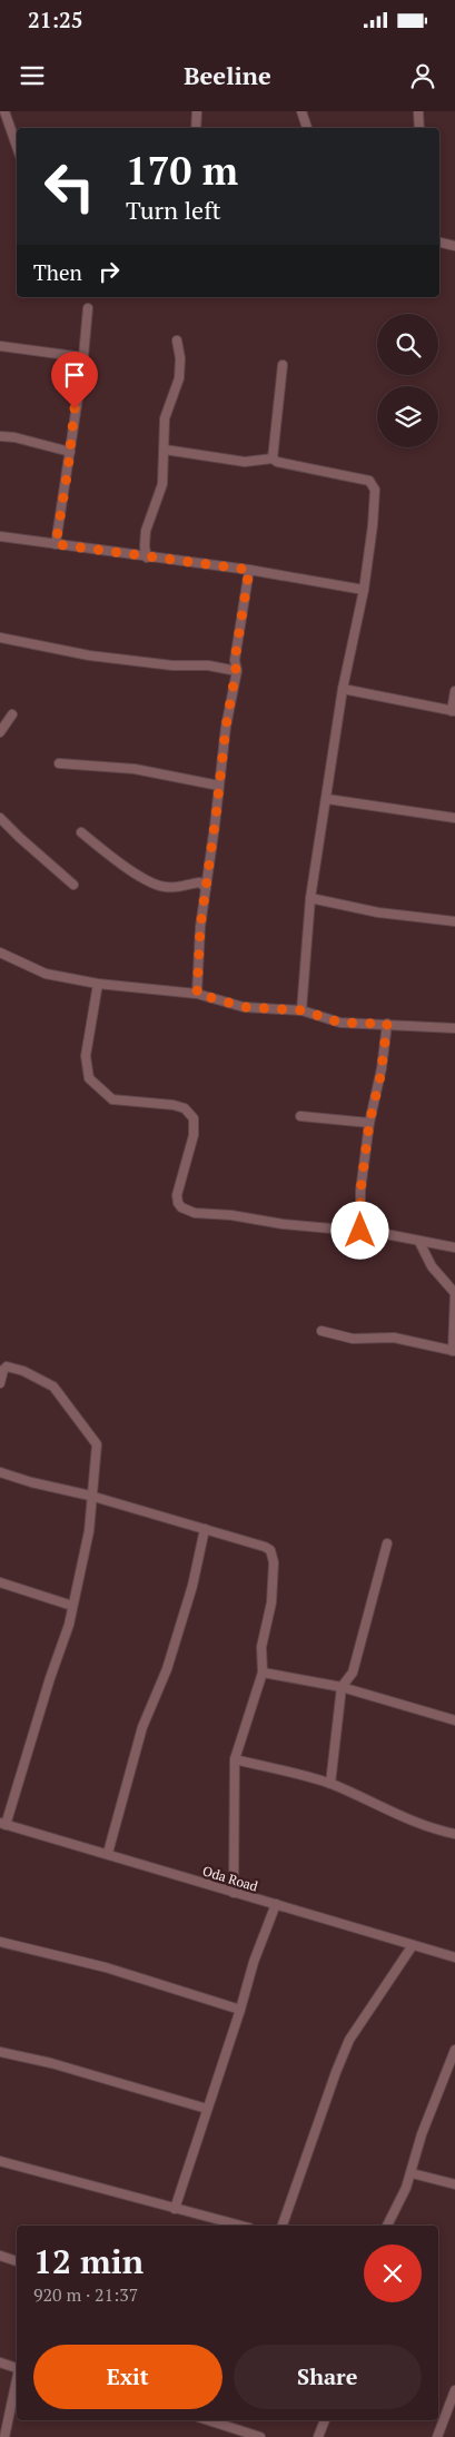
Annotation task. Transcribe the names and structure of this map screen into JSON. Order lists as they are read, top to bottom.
{
  "streets": {
    "street": ["Oda Road"]
  },
  "page": {
    "status": "21:25",
    "header": "Beeline",
    "turn": ["170 m", "Turn left"],
    "then": "Then",
    "heading": ["12 min", "920 m · 21:37"],
    "buttons": ["Exit", "Share"]
  }
}
